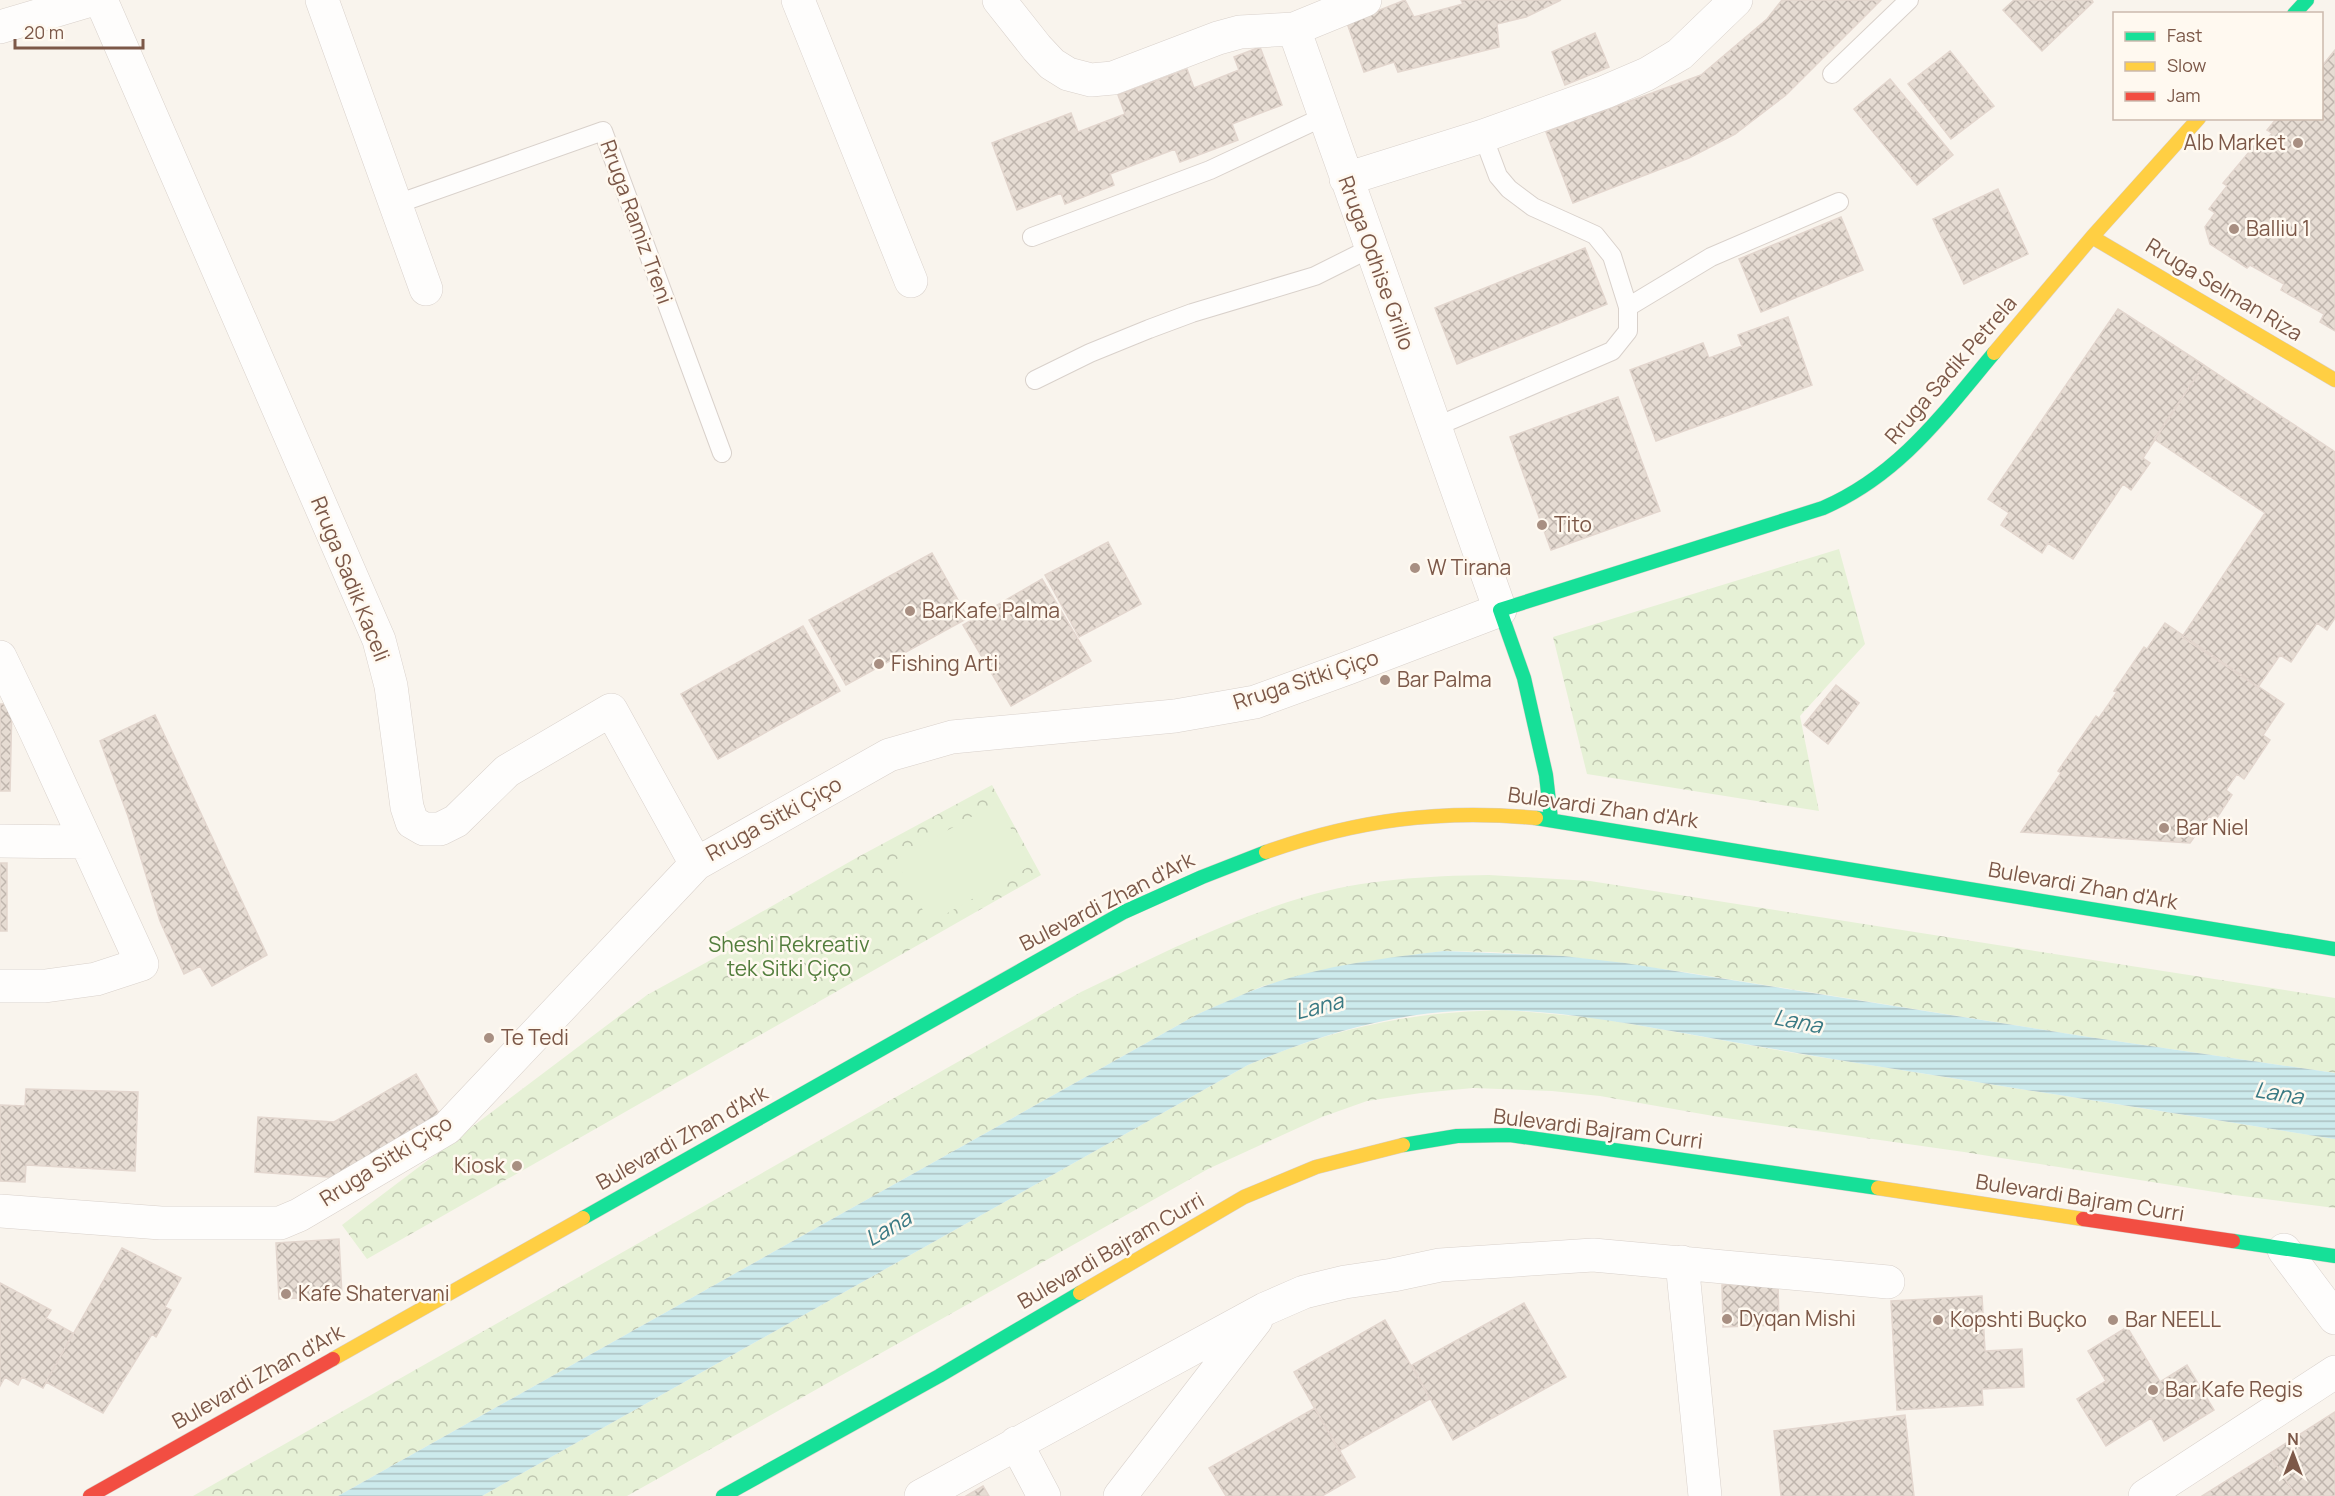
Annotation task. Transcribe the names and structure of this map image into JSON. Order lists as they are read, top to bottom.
{
  "streets": {
    "main road": [
      "Rruga Odhise Grillo",
      "Rruga Selman Riza",
      "Rruga Sadik Petrela",
      "Bulevardi Zhan d'Ark",
      "Bulevardi Bajram Curri"
    ],
    "street": ["Rruga Sadik Kaceli", "Rruga Sitki Çiço"],
    "lane": ["Rruga Ramiz Treni"]
  },
  "crossings": [
    ["Rruga Odhise Grillo", "Rruga Sadik Petrela"],
    ["Rruga Odhise Grillo", "Rruga Sitki Çiço"],
    ["Rruga Odhise Grillo", "Bulevardi Zhan d'Ark"],
    ["Rruga Selman Riza", "Rruga Sadik Petrela"],
    ["Rruga Sadik Petrela", "Rruga Sitki Çiço"],
    ["Rruga Sadik Kaceli", "Rruga Sitki Çiço"]
  ],
  "water": ["Lana"],
  "parks": ["Sheshi Rekreativ tek Sitki Çiço"],
  "places": [
    "Alb Market",
    "Balliu 1",
    "Tito",
    "W Tirana",
    "BarKafe Palma",
    "Fishing Arti",
    "Bar Palma",
    "Bar Niel",
    "Te Tedi",
    "Kiosk",
    "Kafe Shatervani",
    "Dyqan Mishi",
    "Kopshti Buçko",
    "Bar NEELL",
    "Bar Kafe Regis"
  ],
  "legend": ["Fast", "Slow", "Jam"],
  "scale_bar": "20 m",
  "north": "top"
}
